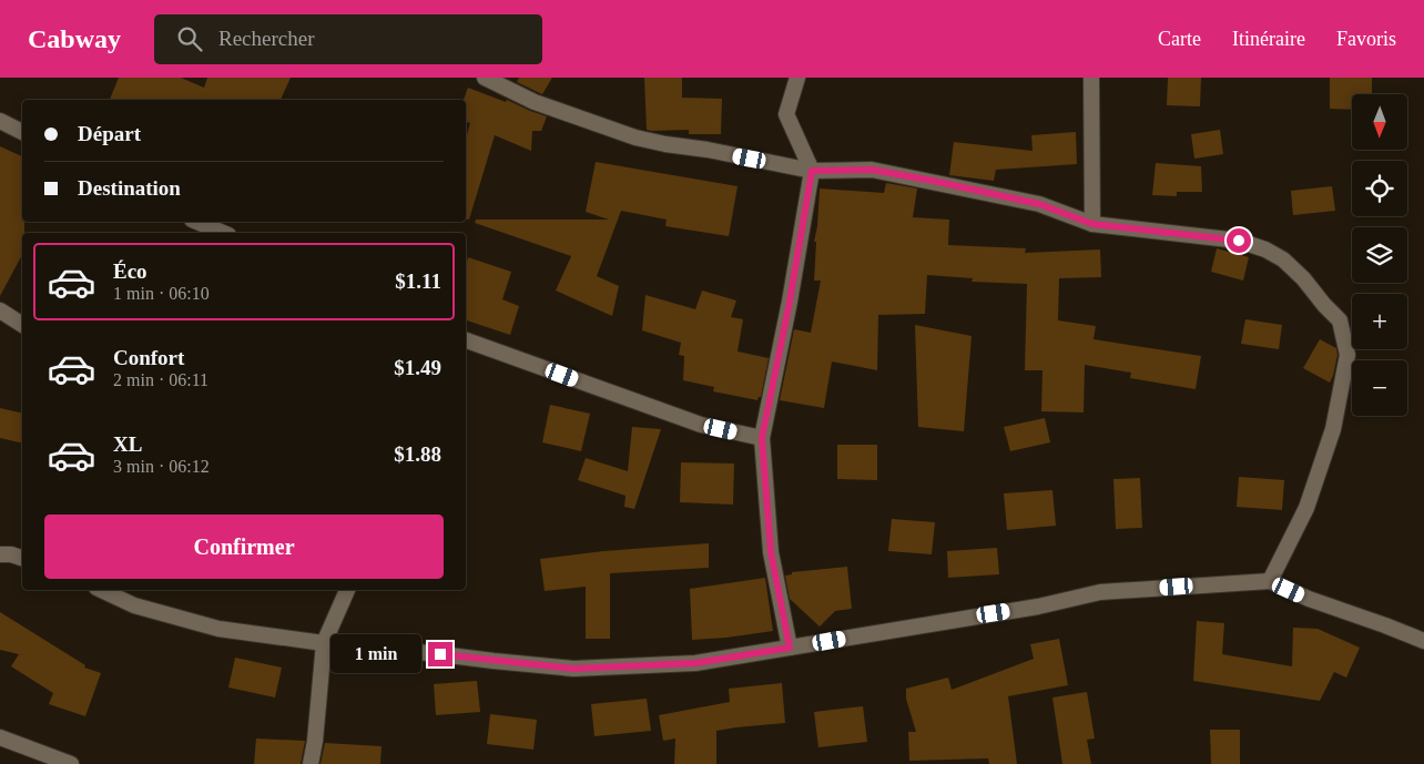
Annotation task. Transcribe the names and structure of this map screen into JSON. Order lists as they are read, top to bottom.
{
  "north": "bottom",
  "page": {
    "header": "Cabway",
    "search": "Rechercher",
    "nav": ["Carte", "Itinéraire", "Favoris"],
    "map_buttons": ["+", "−"],
    "banner": ["Départ", "Destination"],
    "list": [
      {
        "name": "Éco",
        "note": "1 min · 06:10",
        "value": "$1.11"
      },
      {
        "name": "Confort",
        "note": "2 min · 06:11",
        "value": "$1.49"
      },
      {
        "name": "XL",
        "note": "3 min · 06:12",
        "value": "$1.88"
      }
    ],
    "buttons": "Confirmer",
    "bubble": "1 min"
  }
}
